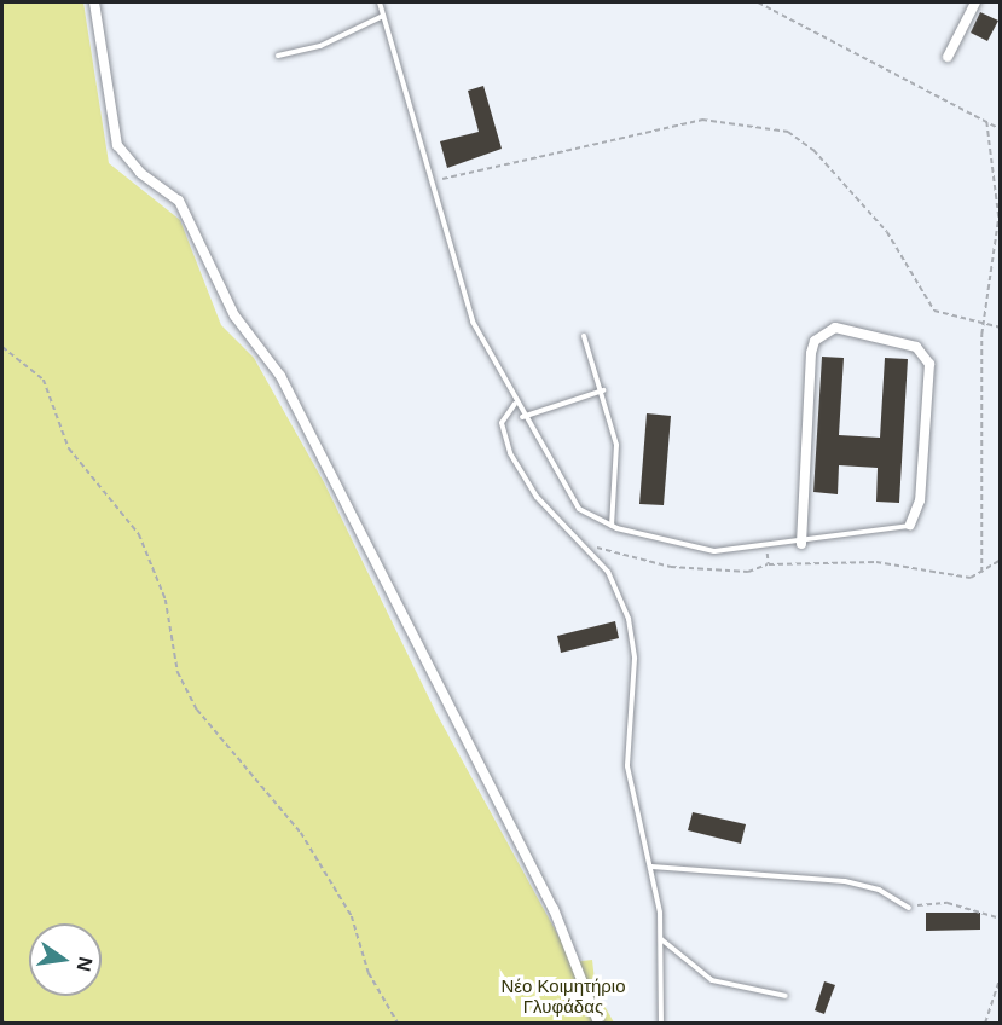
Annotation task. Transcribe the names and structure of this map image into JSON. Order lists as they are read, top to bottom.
{
  "parks": ["Νέο Κοιμητήριο Γλυφάδας"],
  "north": "right"
}
